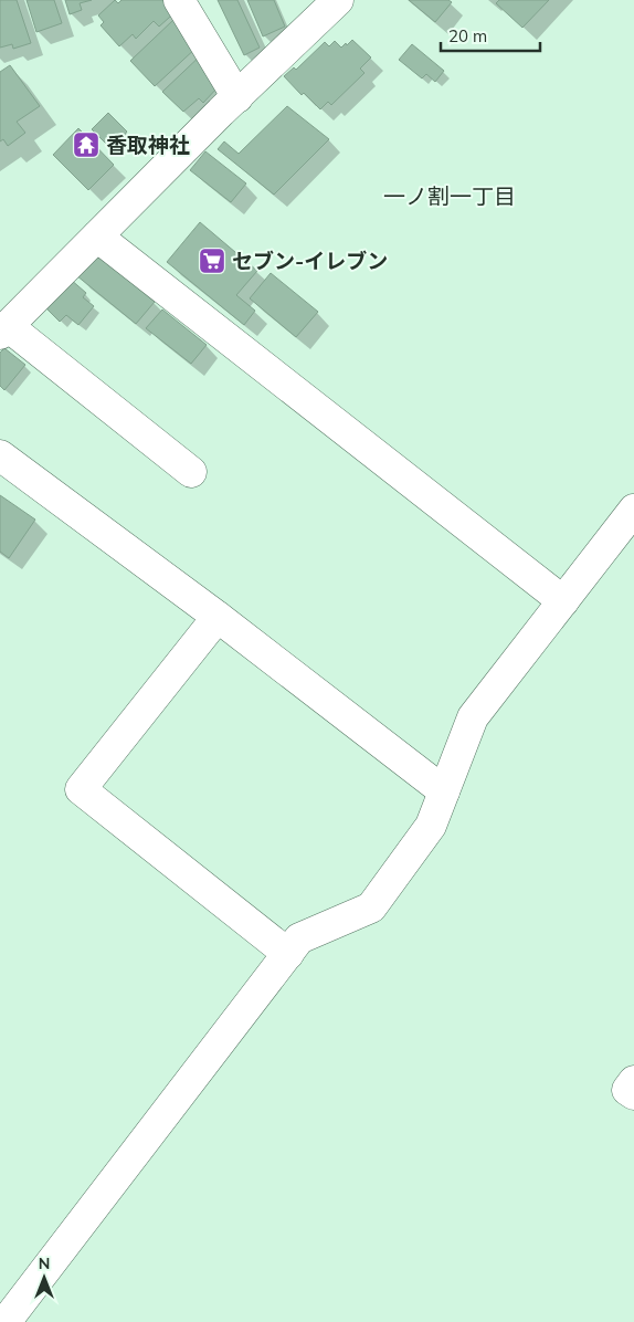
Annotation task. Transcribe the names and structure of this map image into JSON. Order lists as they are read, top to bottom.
{
  "districts": ["一ノ割一丁目"],
  "places": {
    "temple": ["香取神社"],
    "supermarket": ["セブン-イレブン"]
  },
  "scale_bar": "20 m",
  "north": "top"
}
